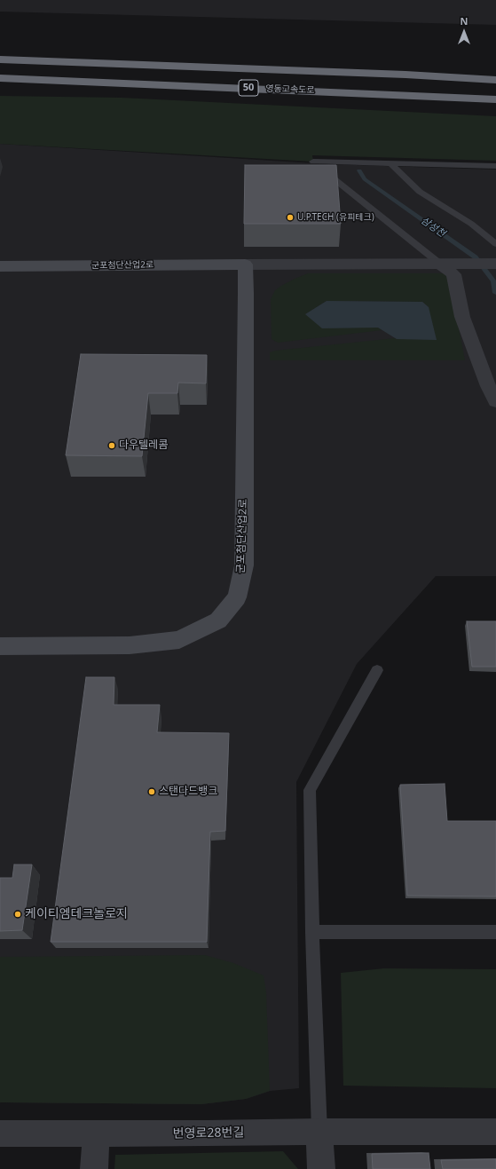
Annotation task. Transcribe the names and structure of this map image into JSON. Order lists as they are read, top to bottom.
{
  "streets": {
    "highway": ["50", "영동고속도로"],
    "street": ["군포첨단산업2로", "번영로28번길"]
  },
  "water": ["삼성천"],
  "places": [
    "U.P.TECH (유피테크)",
    "다우텔레콤",
    "스탠다드뱅크",
    "케이티엠테크놀로지"
  ],
  "north": "top"
}
